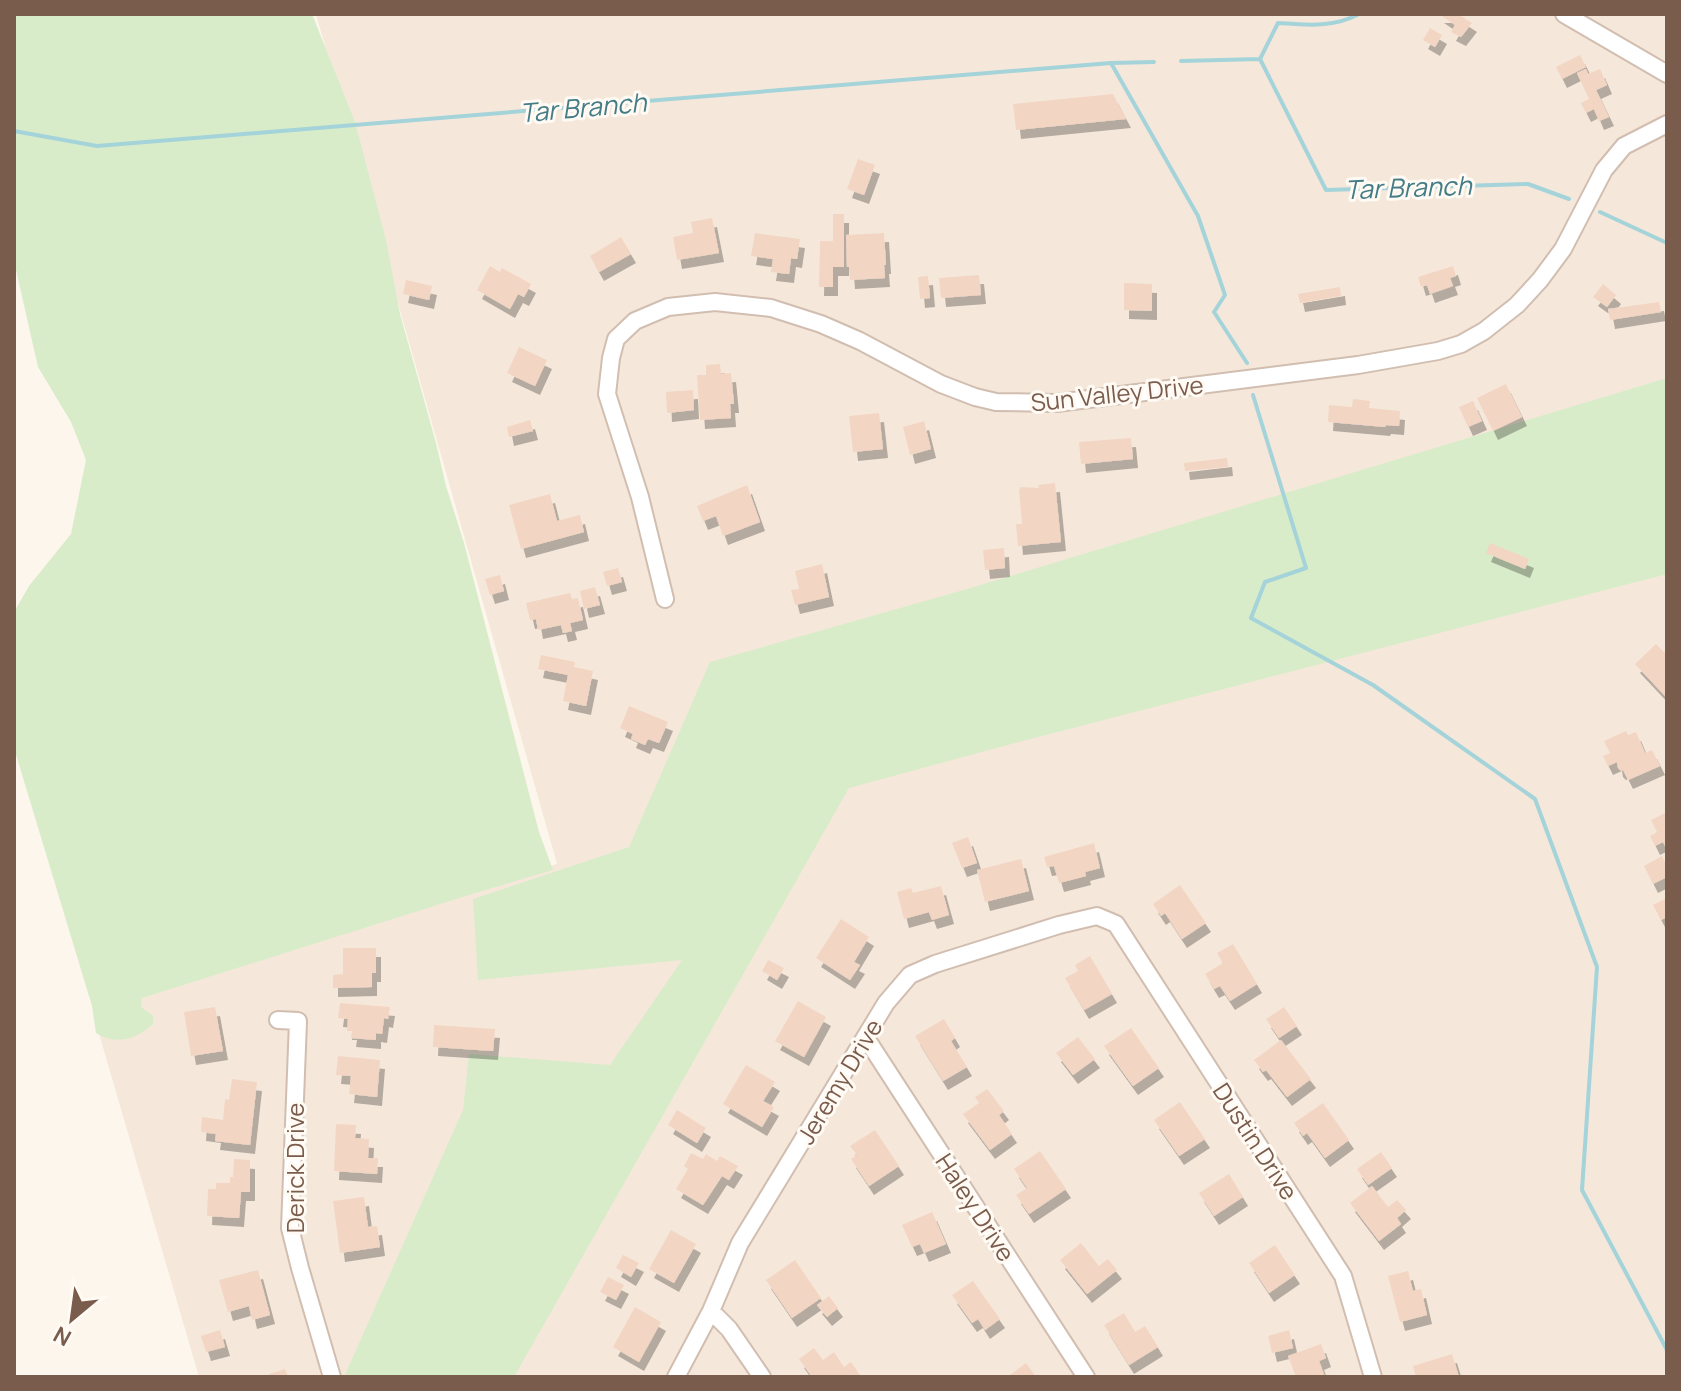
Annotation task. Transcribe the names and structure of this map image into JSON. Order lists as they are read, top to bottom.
{
  "streets": {
    "street": [
      "Sun Valley Drive",
      "Jeremy Drive",
      "Dustin Drive",
      "Derick Drive",
      "Haley Drive"
    ]
  },
  "crossings": [
    ["Jeremy Drive", "Dustin Drive"],
    ["Jeremy Drive", "Haley Drive"]
  ],
  "water": ["Tar Branch"],
  "north": "bottom left"
}
